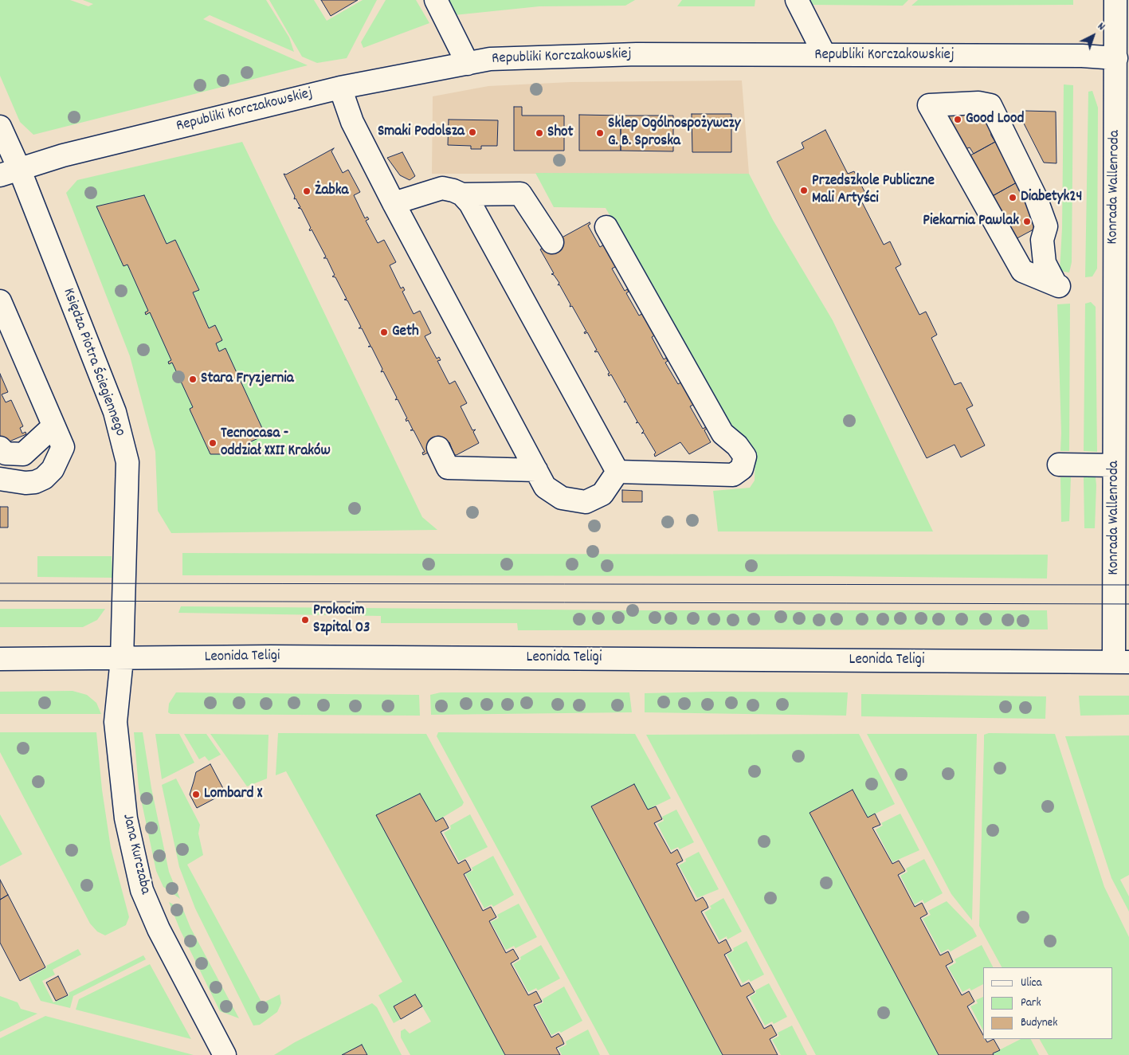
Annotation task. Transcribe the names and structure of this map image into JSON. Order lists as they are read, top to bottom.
{
  "streets": {
    "street": [
      "Republiki Korczakowskiej",
      "Konrada Wallenroda",
      "Księdza Piotra Ściegiennego",
      "Leonida Teligi",
      "Jana Kurczaba"
    ]
  },
  "crossings": [
    ["Republiki Korczakowskiej", "Konrada Wallenroda"],
    ["Republiki Korczakowskiej", "Księdza Piotra Ściegiennego"],
    ["Konrada Wallenroda", "Leonida Teligi"],
    ["Księdza Piotra Ściegiennego", "Leonida Teligi"],
    ["Księdza Piotra Ściegiennego", "Jana Kurczaba"],
    ["Leonida Teligi", "Jana Kurczaba"]
  ],
  "places": [
    "Good Lood",
    "Smaki Podolsza",
    "Shot",
    "Sklep Ogólnospożywczy G. B. Sproska",
    "Przedszkole Publiczne Mali Artyści",
    "Żabka",
    "Diabetyk24",
    "Piekarnia Pawlak",
    "Geth",
    "Stara Fryzjernia",
    "Tecnocasa - oddział XXII Kraków",
    "Prokocim Szpital 03",
    "Lombard X"
  ],
  "legend": ["Ulica", "Park", "Budynek"],
  "north": "top right"
}
